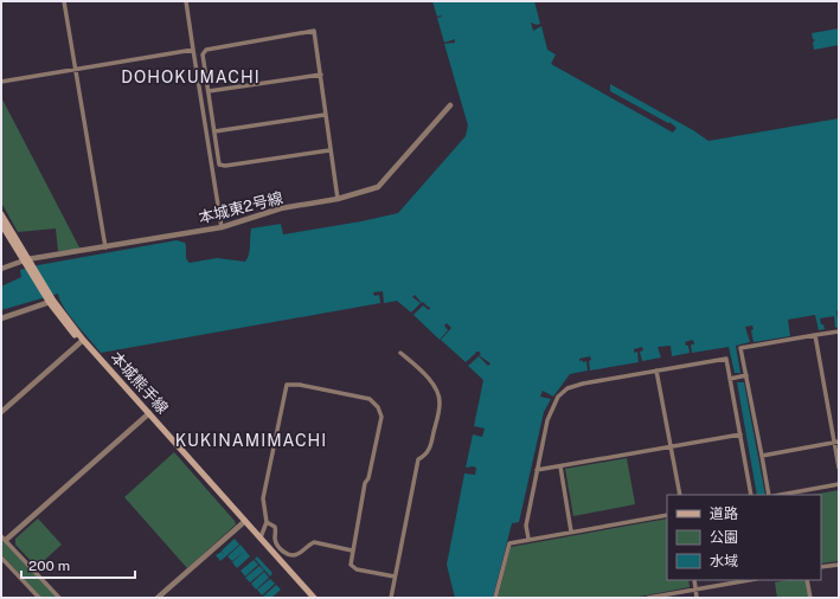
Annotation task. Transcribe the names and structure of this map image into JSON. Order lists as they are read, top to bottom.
{
  "streets": {
    "main road": ["本城熊手線"],
    "street": ["本城東2号線"]
  },
  "crossings": [
    ["本城東2号線", "本城熊手線"]
  ],
  "districts": ["DOHOKUMACHI", "KUKINAMIMACHI"],
  "legend": ["道路", "公園", "水域"],
  "scale_bar": "200 m"
}
